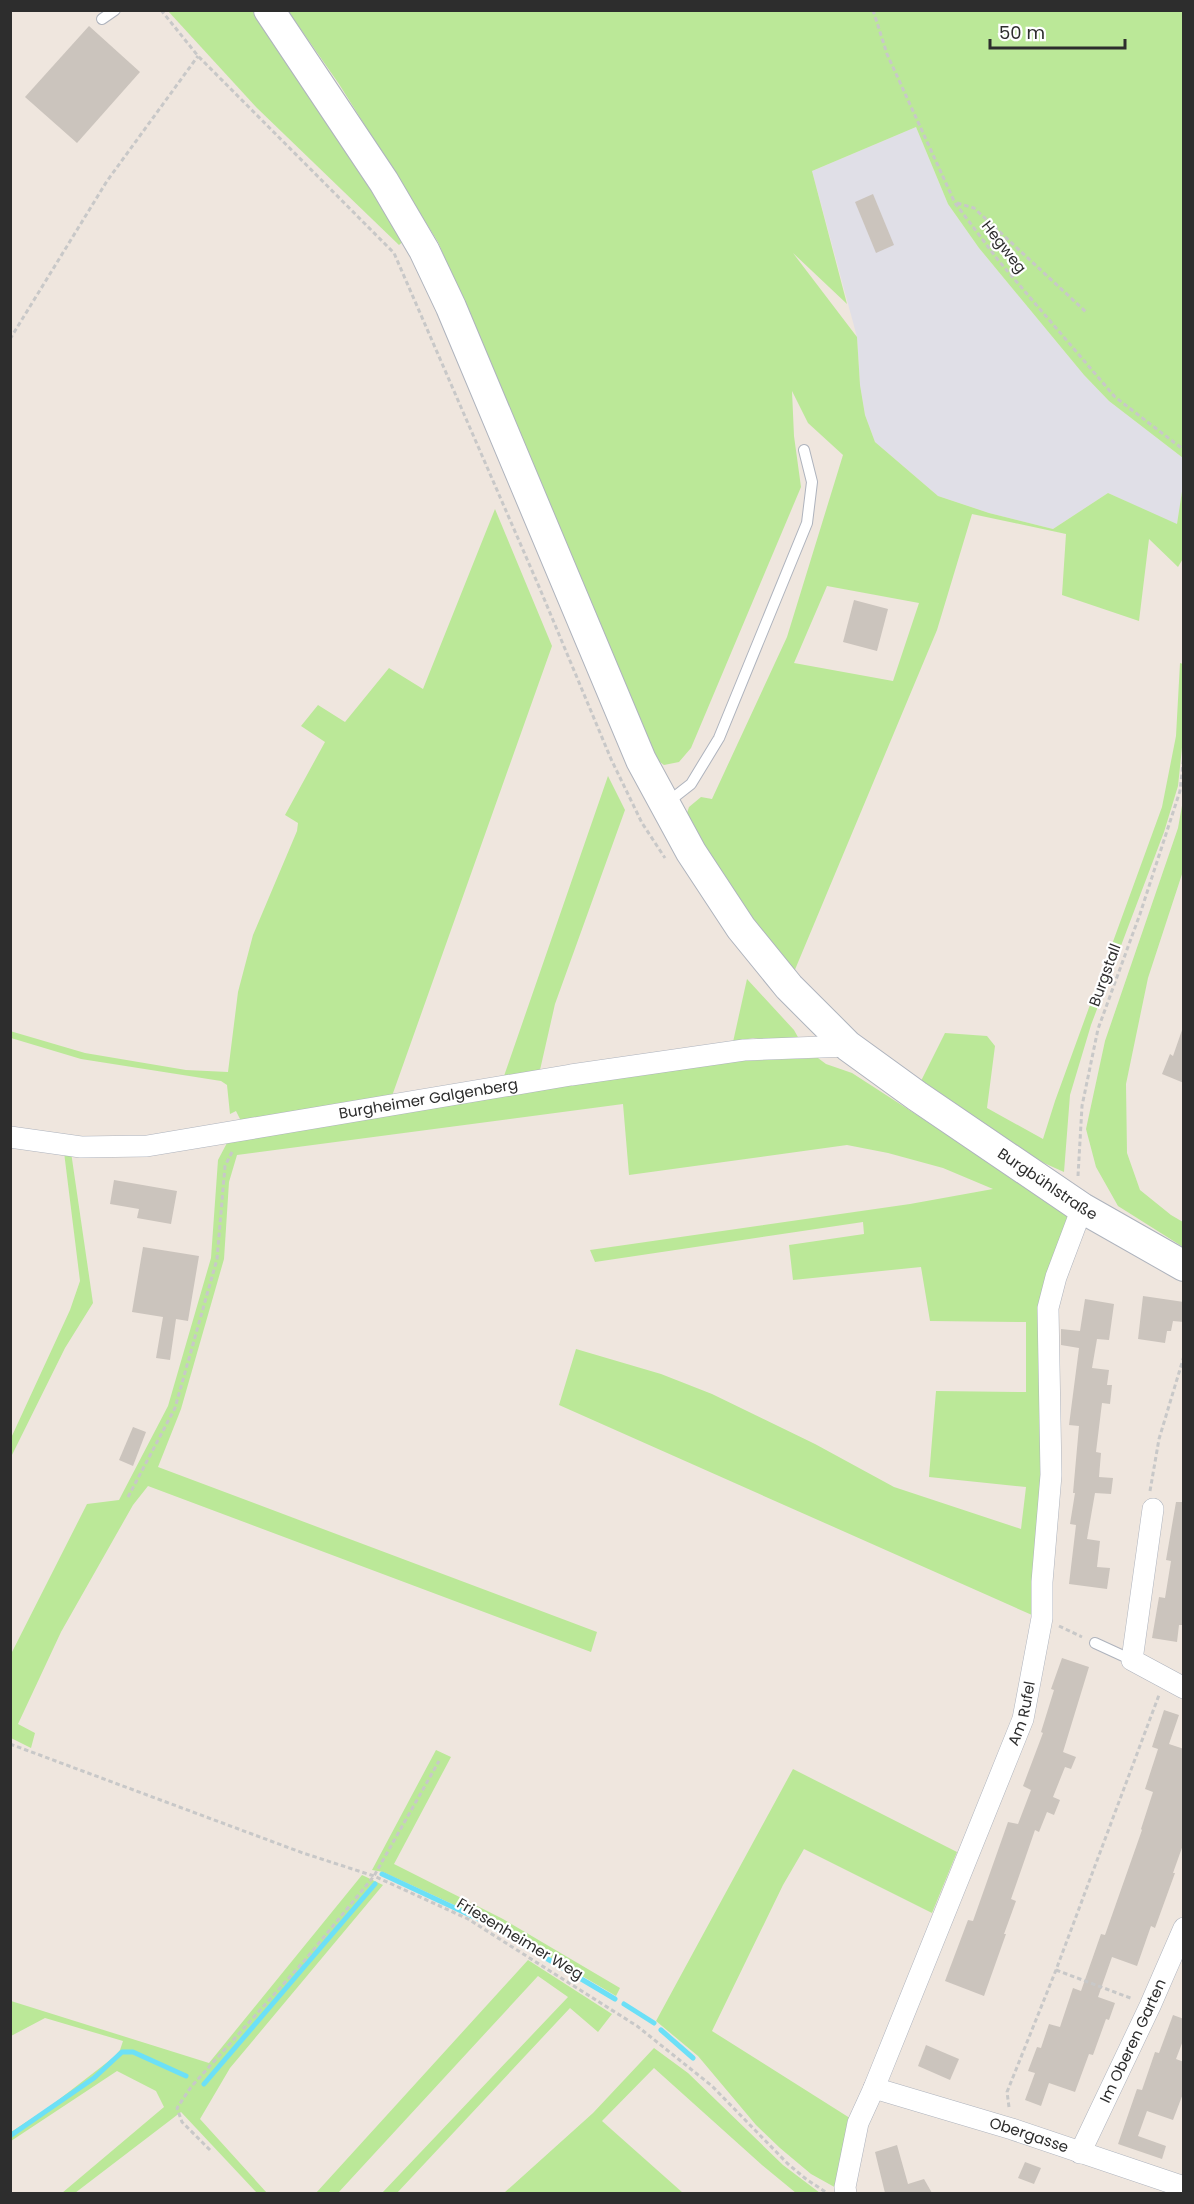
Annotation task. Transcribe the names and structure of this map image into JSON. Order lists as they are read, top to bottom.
{
  "streets": {
    "street": [
      "Burgheimer Galgenberg",
      "Burgbühlstraße",
      "Am Rufel",
      "Im Oberen Garten",
      "Obergasse"
    ],
    "path": ["Hegweg", "Burgstall", "Friesenheimer Weg"]
  },
  "crossings": [
    ["Burgstall", "Burgbühlstraße"],
    ["Burgstall", "Am Rufel"],
    ["Burgheimer Galgenberg", "Burgbühlstraße"],
    ["Burgbühlstraße", "Am Rufel"],
    ["Am Rufel", "Obergasse"],
    ["Im Oberen Garten", "Obergasse"]
  ],
  "scale_bar": "50 m"
}
